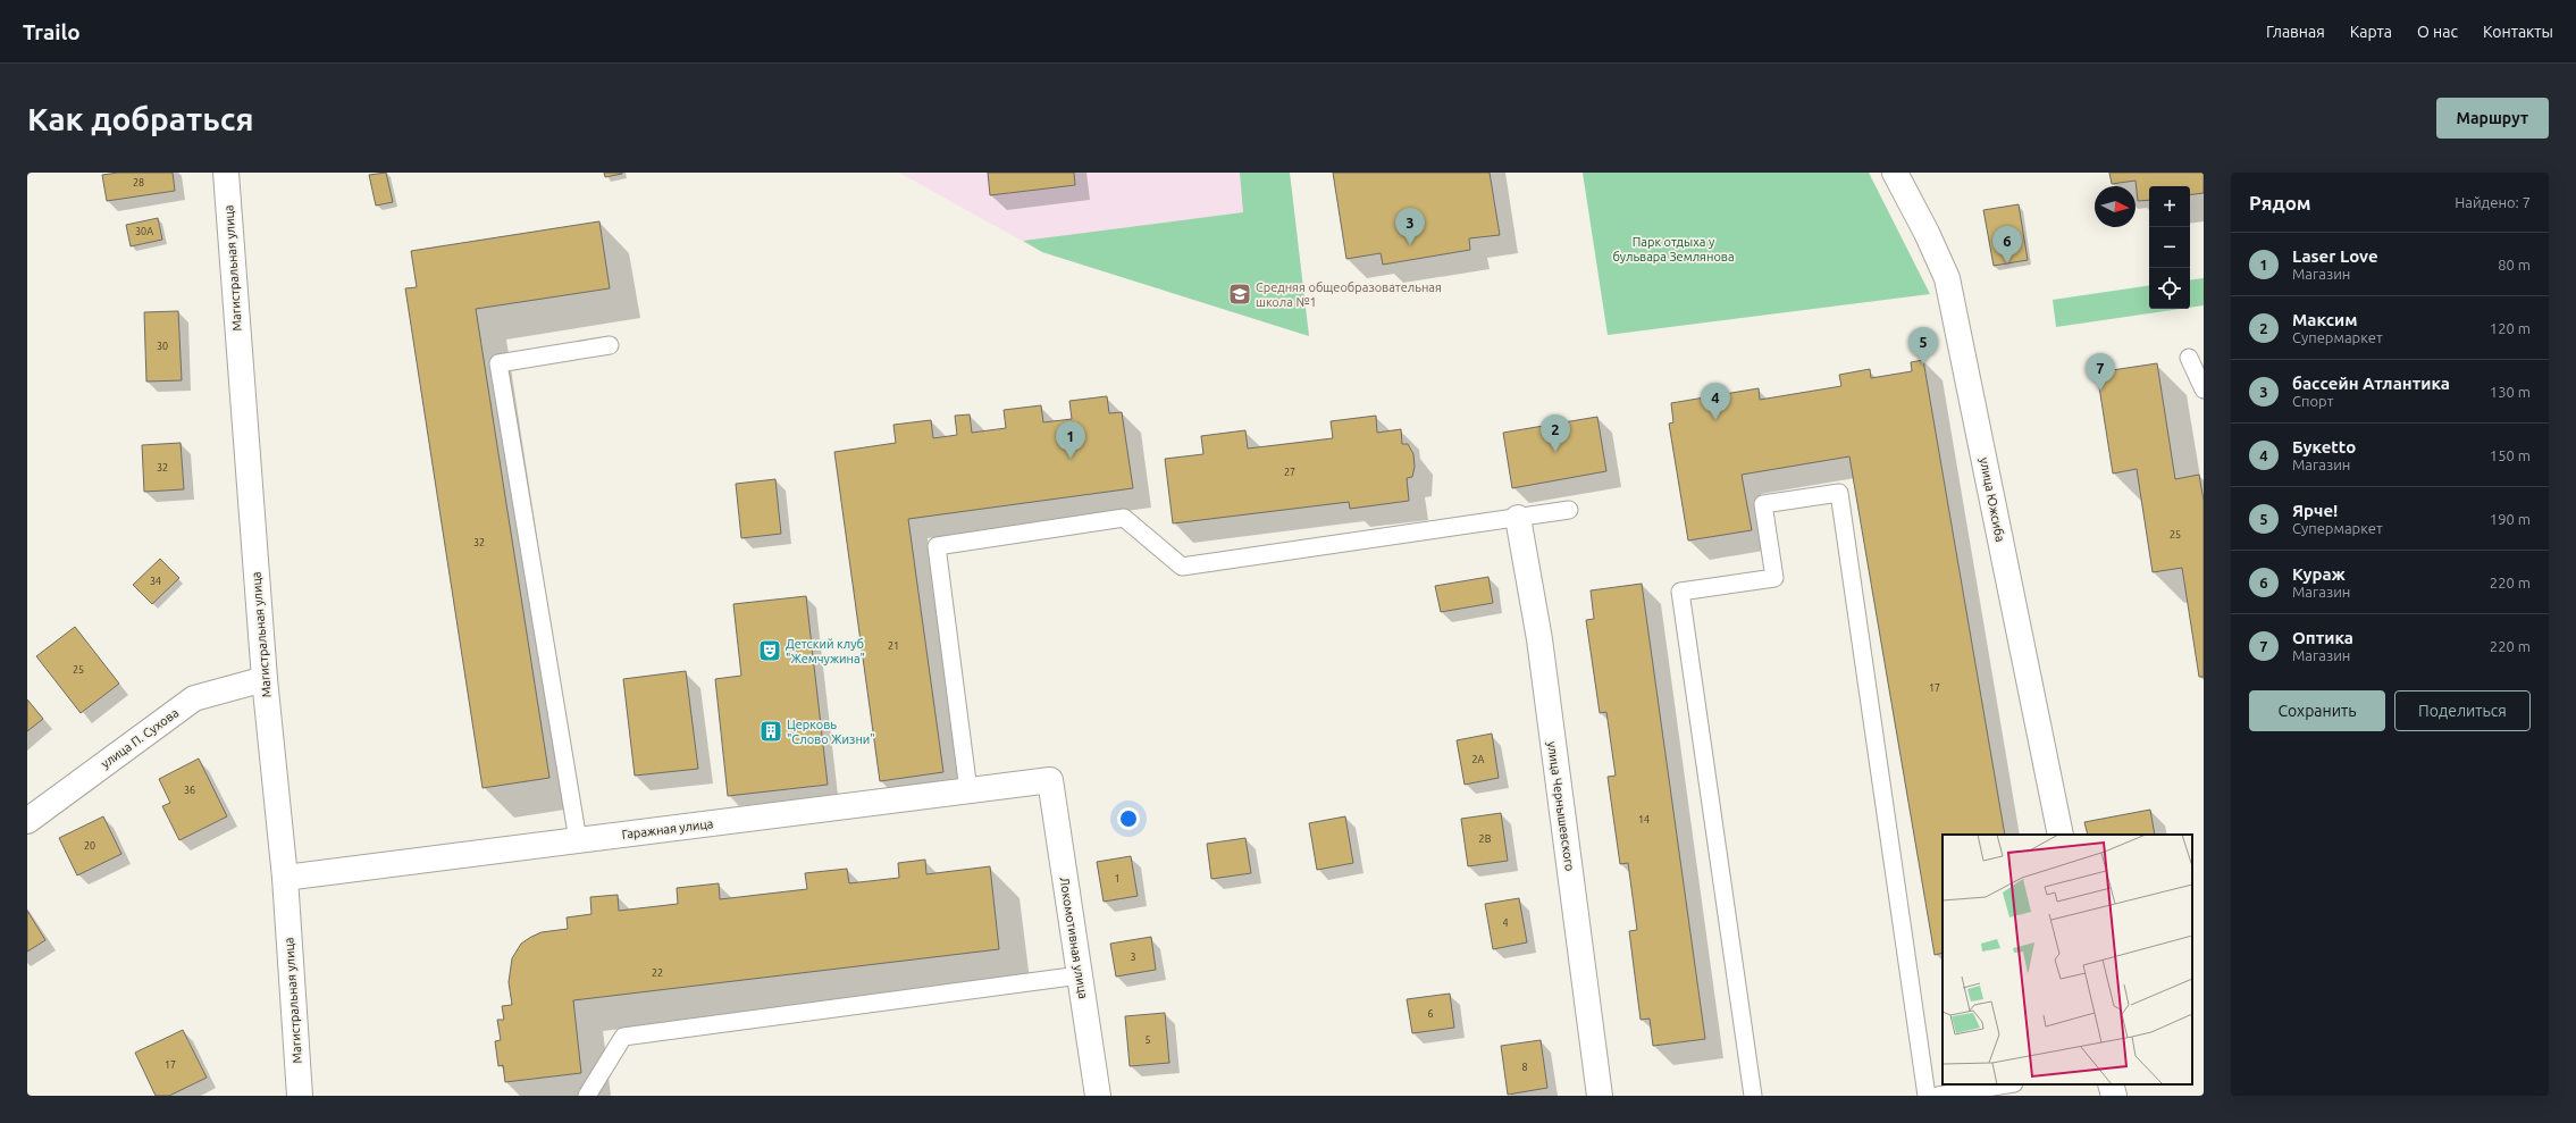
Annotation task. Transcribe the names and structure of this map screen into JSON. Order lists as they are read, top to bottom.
{
  "streets": {
    "street": [
      "Магистральная улица",
      "улица Южсиба",
      "улица П. Сухова",
      "улица Чернышевского",
      "Гаражная улица",
      "Локомотивная улица"
    ]
  },
  "crossings": [
    ["Магистральная улица", "улица П. Сухова"],
    ["Магистральная улица", "Гаражная улица"],
    ["Гаражная улица", "Локомотивная улица"]
  ],
  "parks": ["Парк отдыха у бульвара Землянова"],
  "places": {
    "school or university": ["Средняя общеобразовательная школа №1"],
    "theatre": ["Детский клуб \"Жемчужина\""],
    "building": ["Церковь \"Слово Жизни\""]
  },
  "house_numbers": [
    "28",
    "30А",
    "30",
    "32",
    "27",
    "25",
    "32",
    "34",
    "21",
    "25",
    "17",
    "2А",
    "36",
    "14",
    "2В",
    "20",
    "1",
    "4",
    "3",
    "22",
    "6",
    "5",
    "17",
    "8"
  ],
  "north": "right",
  "page": {
    "header": "Trailo",
    "nav": [
      "Главная",
      "Карта",
      "О нас",
      "Контакты"
    ],
    "buttons": [
      "Маршрут",
      ["Сохранить", "Поделиться"]
    ],
    "title": "Как добраться",
    "heading": ["Рядом", "Найдено: 7"],
    "map_buttons": ["+", "−"],
    "pins": [
      "3",
      "6",
      "5",
      "7",
      "4",
      "2",
      "1"
    ],
    "list": [
      {
        "mark": "1",
        "name": "Laser Love",
        "note": "Магазин",
        "value": "80 m"
      },
      {
        "mark": "2",
        "name": "Максим",
        "note": "Супермаркет",
        "value": "120 m"
      },
      {
        "mark": "3",
        "name": "бассейн Атлантика",
        "note": "Спорт",
        "value": "130 m"
      },
      {
        "mark": "4",
        "name": "Букеttо",
        "note": "Магазин",
        "value": "150 m"
      },
      {
        "mark": "5",
        "name": "Ярче!",
        "note": "Супермаркет",
        "value": "190 m"
      },
      {
        "mark": "6",
        "name": "Кураж",
        "note": "Магазин",
        "value": "220 m"
      },
      {
        "mark": "7",
        "name": "Оптика",
        "note": "Магазин",
        "value": "220 m"
      }
    ]
  }
}
